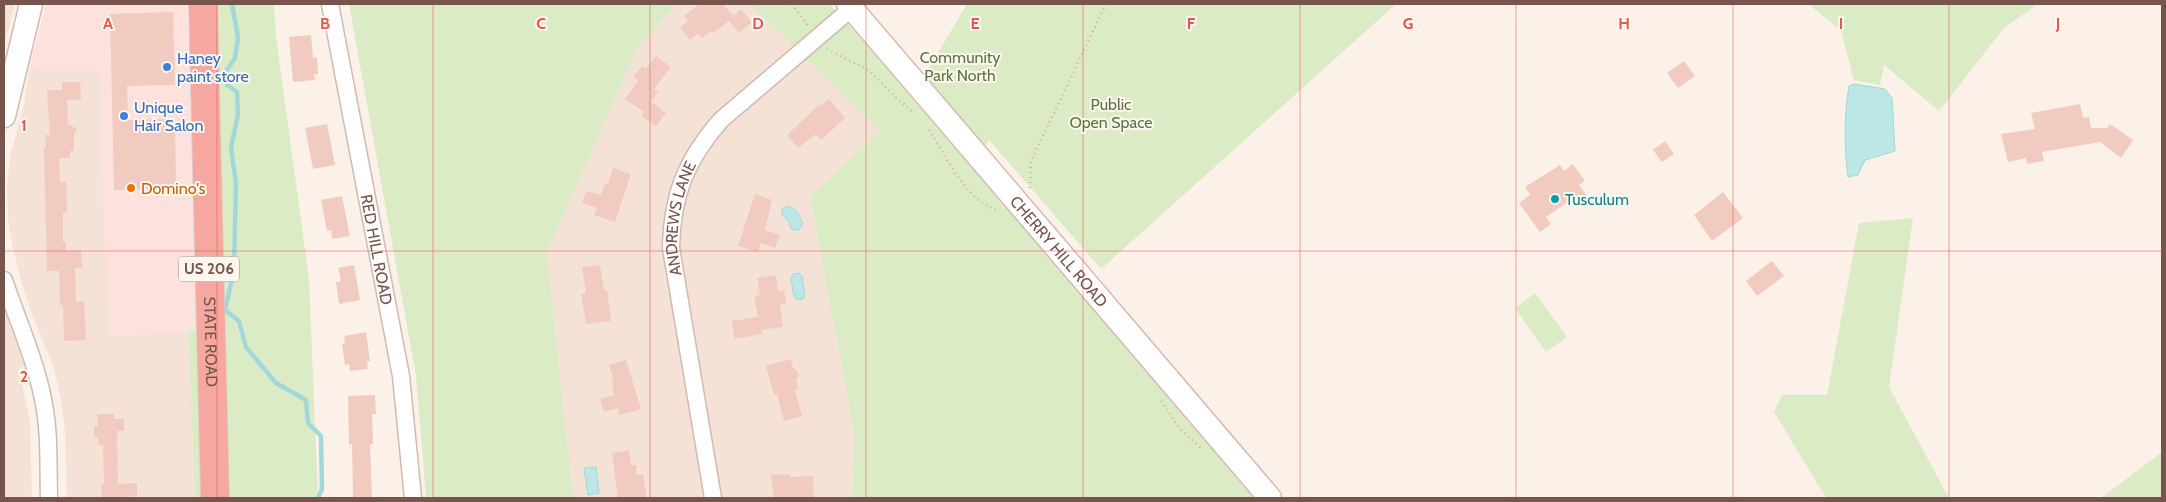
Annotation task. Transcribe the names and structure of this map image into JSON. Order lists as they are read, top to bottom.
{
  "streets": {
    "highway": ["US 206", "STATE ROAD"],
    "street": ["ANDREWS LANE", "RED HILL ROAD", "CHERRY HILL ROAD"]
  },
  "crossings": [
    ["ANDREWS LANE", "CHERRY HILL ROAD"]
  ],
  "parks": ["Community Park North", "Public Open Space"],
  "places": [
    "Haney paint store",
    "Unique Hair Salon",
    "Domino's",
    "Tusculum"
  ],
  "grid": {
    "columns": [
      "A",
      "B",
      "C",
      "D",
      "E",
      "F",
      "G",
      "H",
      "I",
      "J"
    ],
    "rows": ["1", "2"]
  }
}
